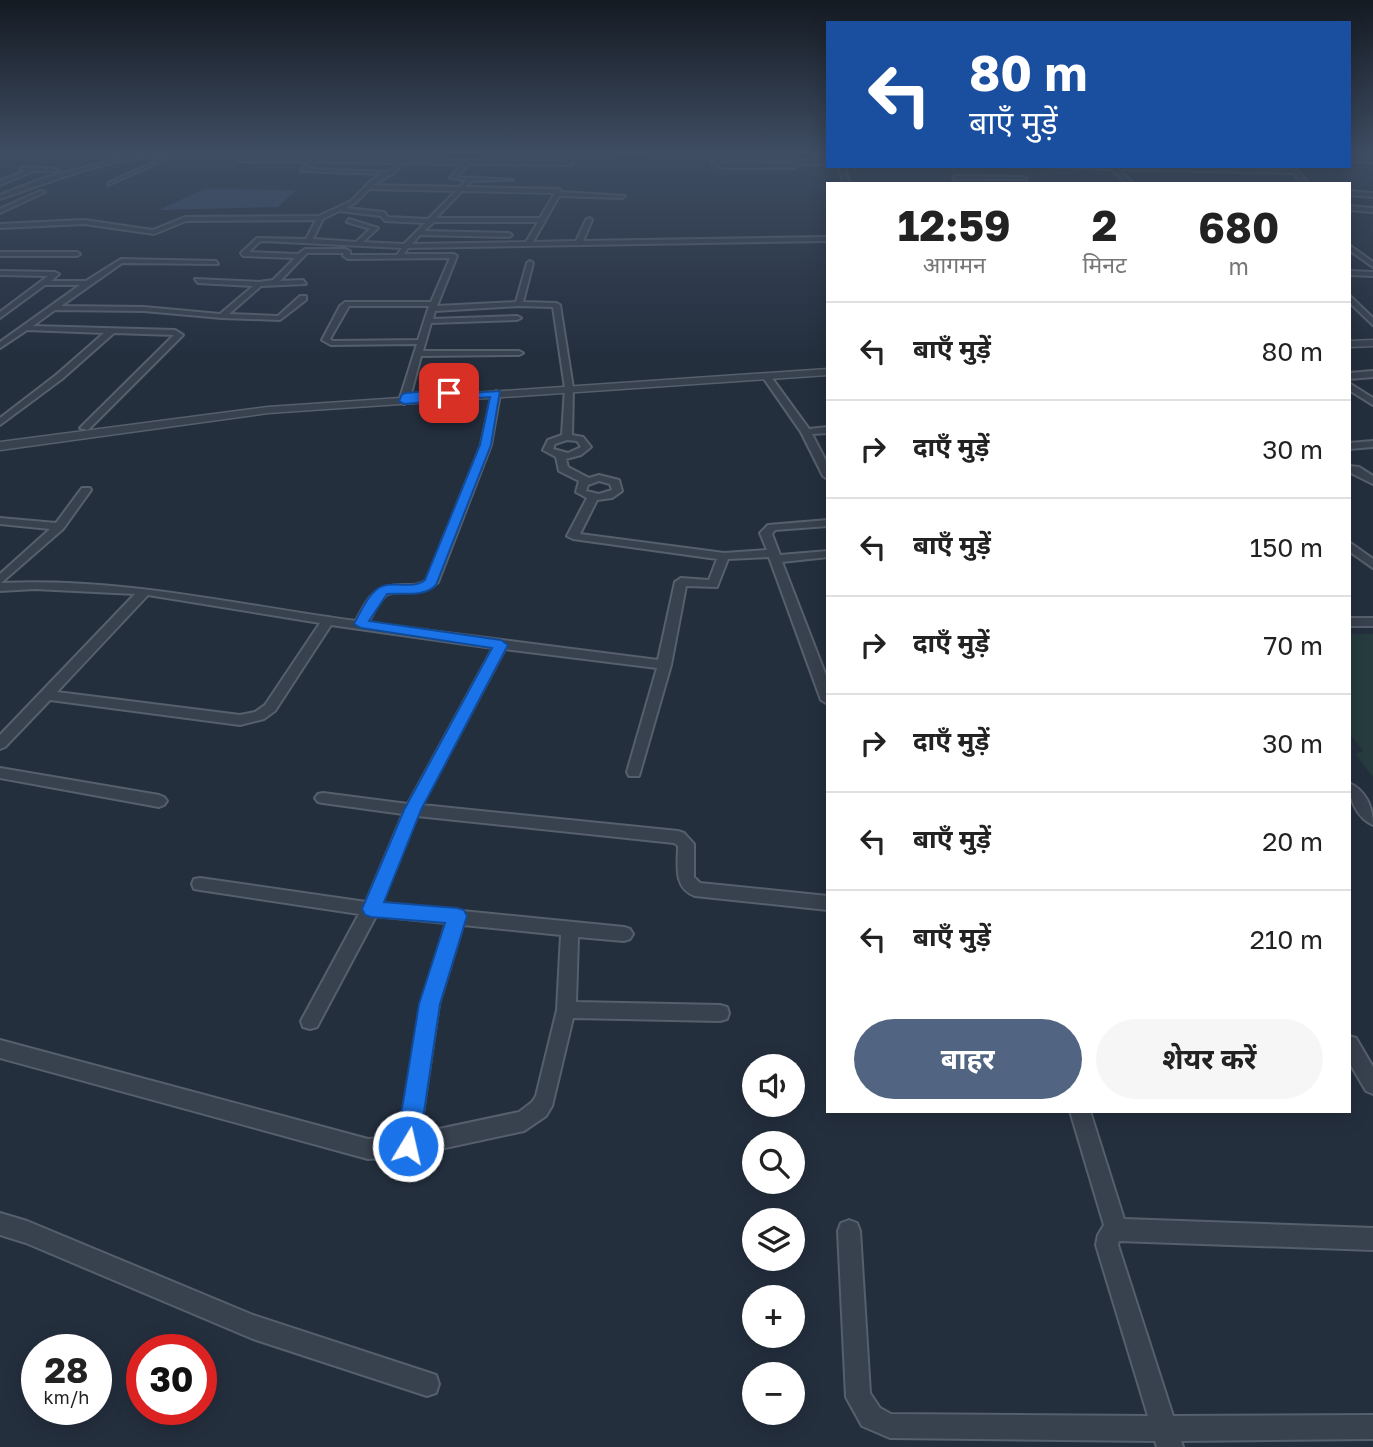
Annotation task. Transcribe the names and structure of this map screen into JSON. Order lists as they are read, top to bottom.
{
  "page": {
    "turn": ["80 m", "बाएँ मुड़ें"],
    "eta": [
      "12:59",
      "आगमन",
      "2",
      "मिनट",
      "680",
      "m"
    ],
    "list": [
      {
        "name": "बाएँ मुड़ें",
        "value": "80 m"
      },
      {
        "name": "दाएँ मुड़ें",
        "value": "30 m"
      },
      {
        "name": "बाएँ मुड़ें",
        "value": "150 m"
      },
      {
        "name": "दाएँ मुड़ें",
        "value": "70 m"
      },
      {
        "name": "दाएँ मुड़ें",
        "value": "30 m"
      },
      {
        "name": "बाएँ मुड़ें",
        "value": "20 m"
      },
      {
        "name": "बाएँ मुड़ें",
        "value": "210 m"
      }
    ],
    "buttons": ["बाहर", "शेयर करें"],
    "map_buttons": ["+", "−"],
    "speed": "28 km/h",
    "limit": "30"
  }
}
